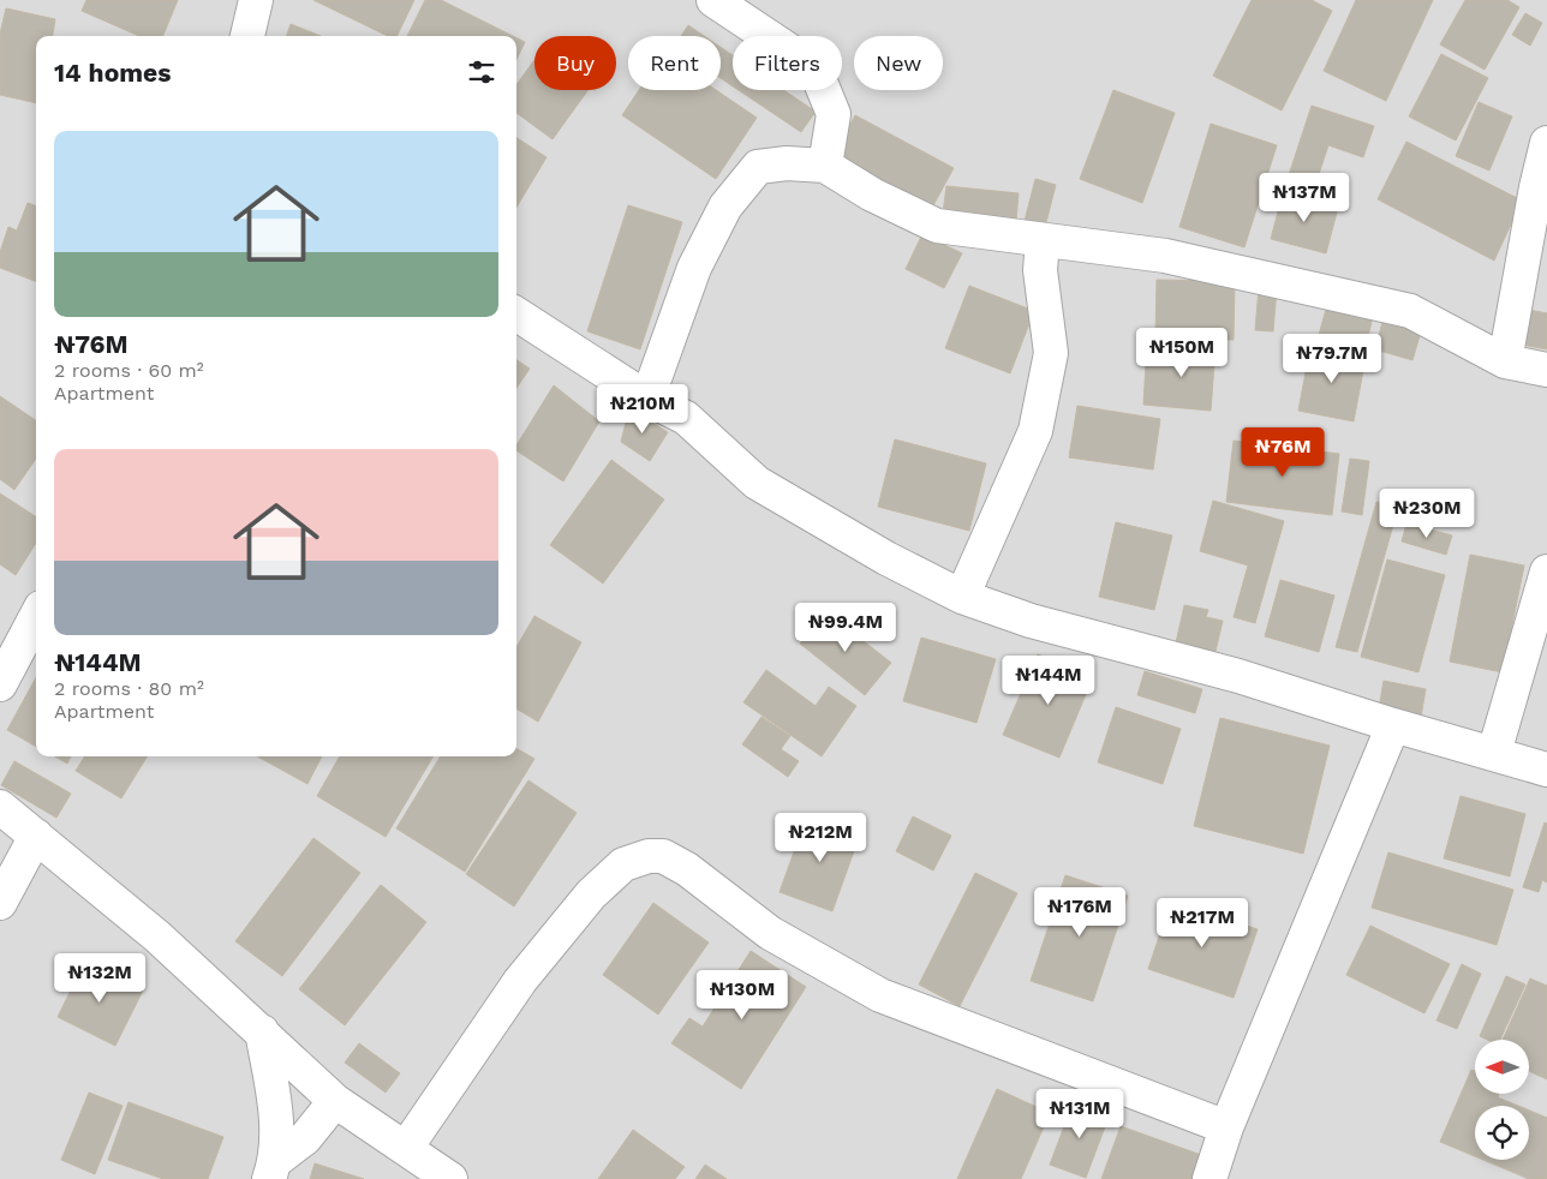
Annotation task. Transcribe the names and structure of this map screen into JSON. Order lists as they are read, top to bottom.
{
  "north": "left",
  "page": {
    "chip": [
      "Buy",
      "Rent",
      "Filters",
      "New"
    ],
    "heading": "14 homes",
    "list": [
      {
        "name": "₦76M",
        "note": "2 rooms · 60 m² · Apartment"
      },
      {
        "name": "₦144M",
        "note": "2 rooms · 80 m² · Apartment"
      }
    ],
    "price": [
      "₦137M",
      "₦150M",
      "₦79.7M",
      "₦210M",
      "₦76M",
      "₦230M",
      "₦99.4M",
      "₦144M",
      "₦212M",
      "₦176M",
      "₦217M",
      "₦132M",
      "₦130M",
      "₦131M"
    ]
  }
}
